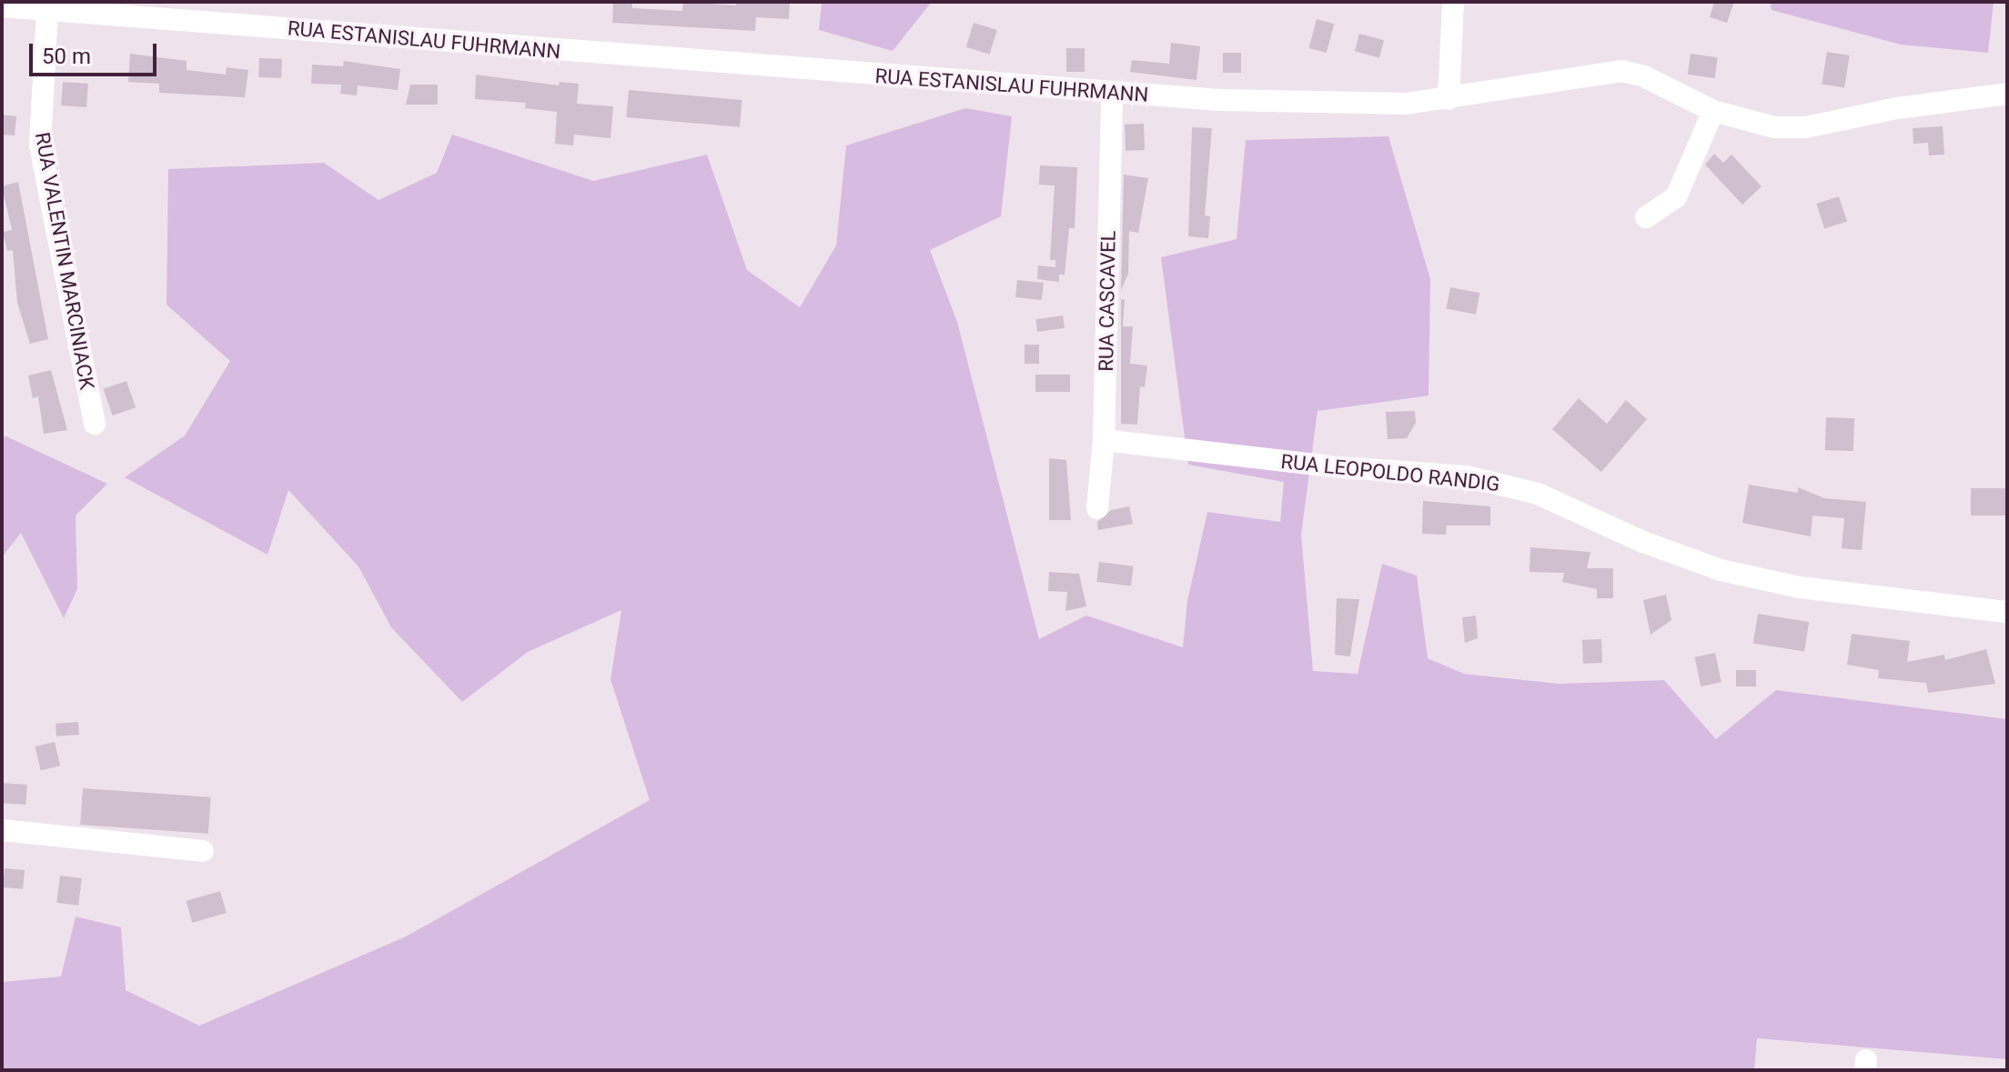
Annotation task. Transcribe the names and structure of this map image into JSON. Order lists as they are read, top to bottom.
{
  "streets": {
    "street": [
      "RUA ESTANISLAU FUHRMANN",
      "RUA VALENTIN MARCINIACK",
      "RUA CASCAVEL",
      "RUA LEOPOLDO RANDIG"
    ]
  },
  "crossings": [
    ["RUA ESTANISLAU FUHRMANN", "RUA VALENTIN MARCINIACK"],
    ["RUA ESTANISLAU FUHRMANN", "RUA CASCAVEL"],
    ["RUA CASCAVEL", "RUA LEOPOLDO RANDIG"]
  ],
  "scale_bar": "50 m"
}
